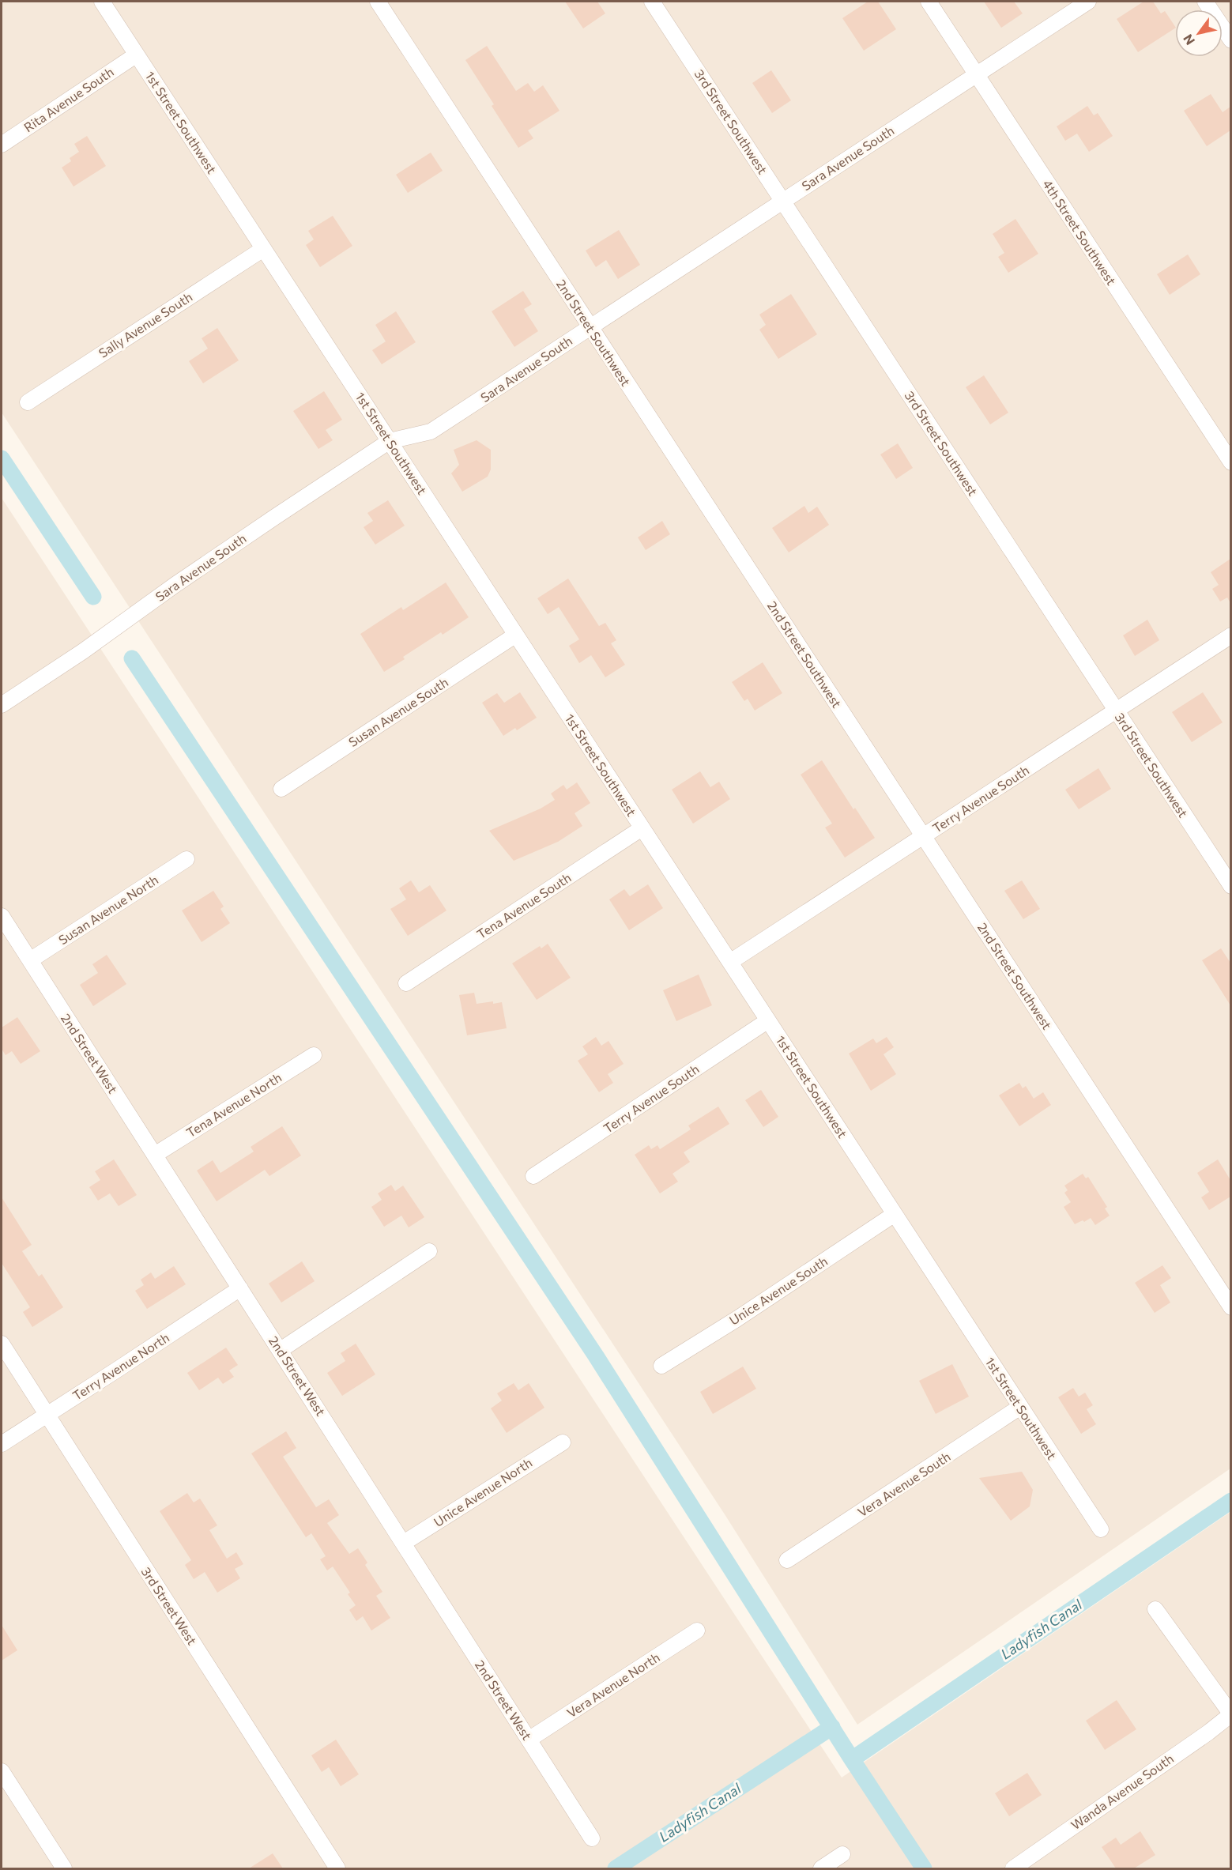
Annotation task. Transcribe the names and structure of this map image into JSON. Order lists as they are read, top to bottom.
{
  "streets": {
    "street": [
      "Rita Avenue South",
      "3rd Street Southwest",
      "1st Street Southwest",
      "Sara Avenue South",
      "4th Street Southwest",
      "Sally Avenue South",
      "2nd Street Southwest",
      "Susan Avenue South",
      "Terry Avenue South",
      "Tena Avenue South",
      "Susan Avenue North",
      "2nd Street West",
      "Tena Avenue North",
      "Unice Avenue South",
      "Terry Avenue North",
      "Vera Avenue South",
      "Unice Avenue North",
      "3rd Street West",
      "Vera Avenue North",
      "Wanda Avenue South"
    ]
  },
  "crossings": [
    ["Rita Avenue South", "1st Street Southwest"],
    ["3rd Street Southwest", "Sara Avenue South"],
    ["3rd Street Southwest", "Terry Avenue South"],
    ["1st Street Southwest", "Sara Avenue South"],
    ["1st Street Southwest", "Sally Avenue South"],
    ["1st Street Southwest", "Susan Avenue South"],
    ["1st Street Southwest", "Terry Avenue South"],
    ["1st Street Southwest", "Tena Avenue South"],
    ["1st Street Southwest", "Unice Avenue South"],
    ["1st Street Southwest", "Vera Avenue South"],
    ["Sara Avenue South", "4th Street Southwest"],
    ["Sara Avenue South", "2nd Street Southwest"],
    ["2nd Street Southwest", "Terry Avenue South"],
    ["Susan Avenue North", "2nd Street West"],
    ["2nd Street West", "Tena Avenue North"],
    ["2nd Street West", "Terry Avenue North"],
    ["2nd Street West", "Unice Avenue North"],
    ["2nd Street West", "Vera Avenue North"],
    ["Terry Avenue North", "3rd Street West"]
  ],
  "water": ["Ladyfish Canal"],
  "north": "bottom left"
}
